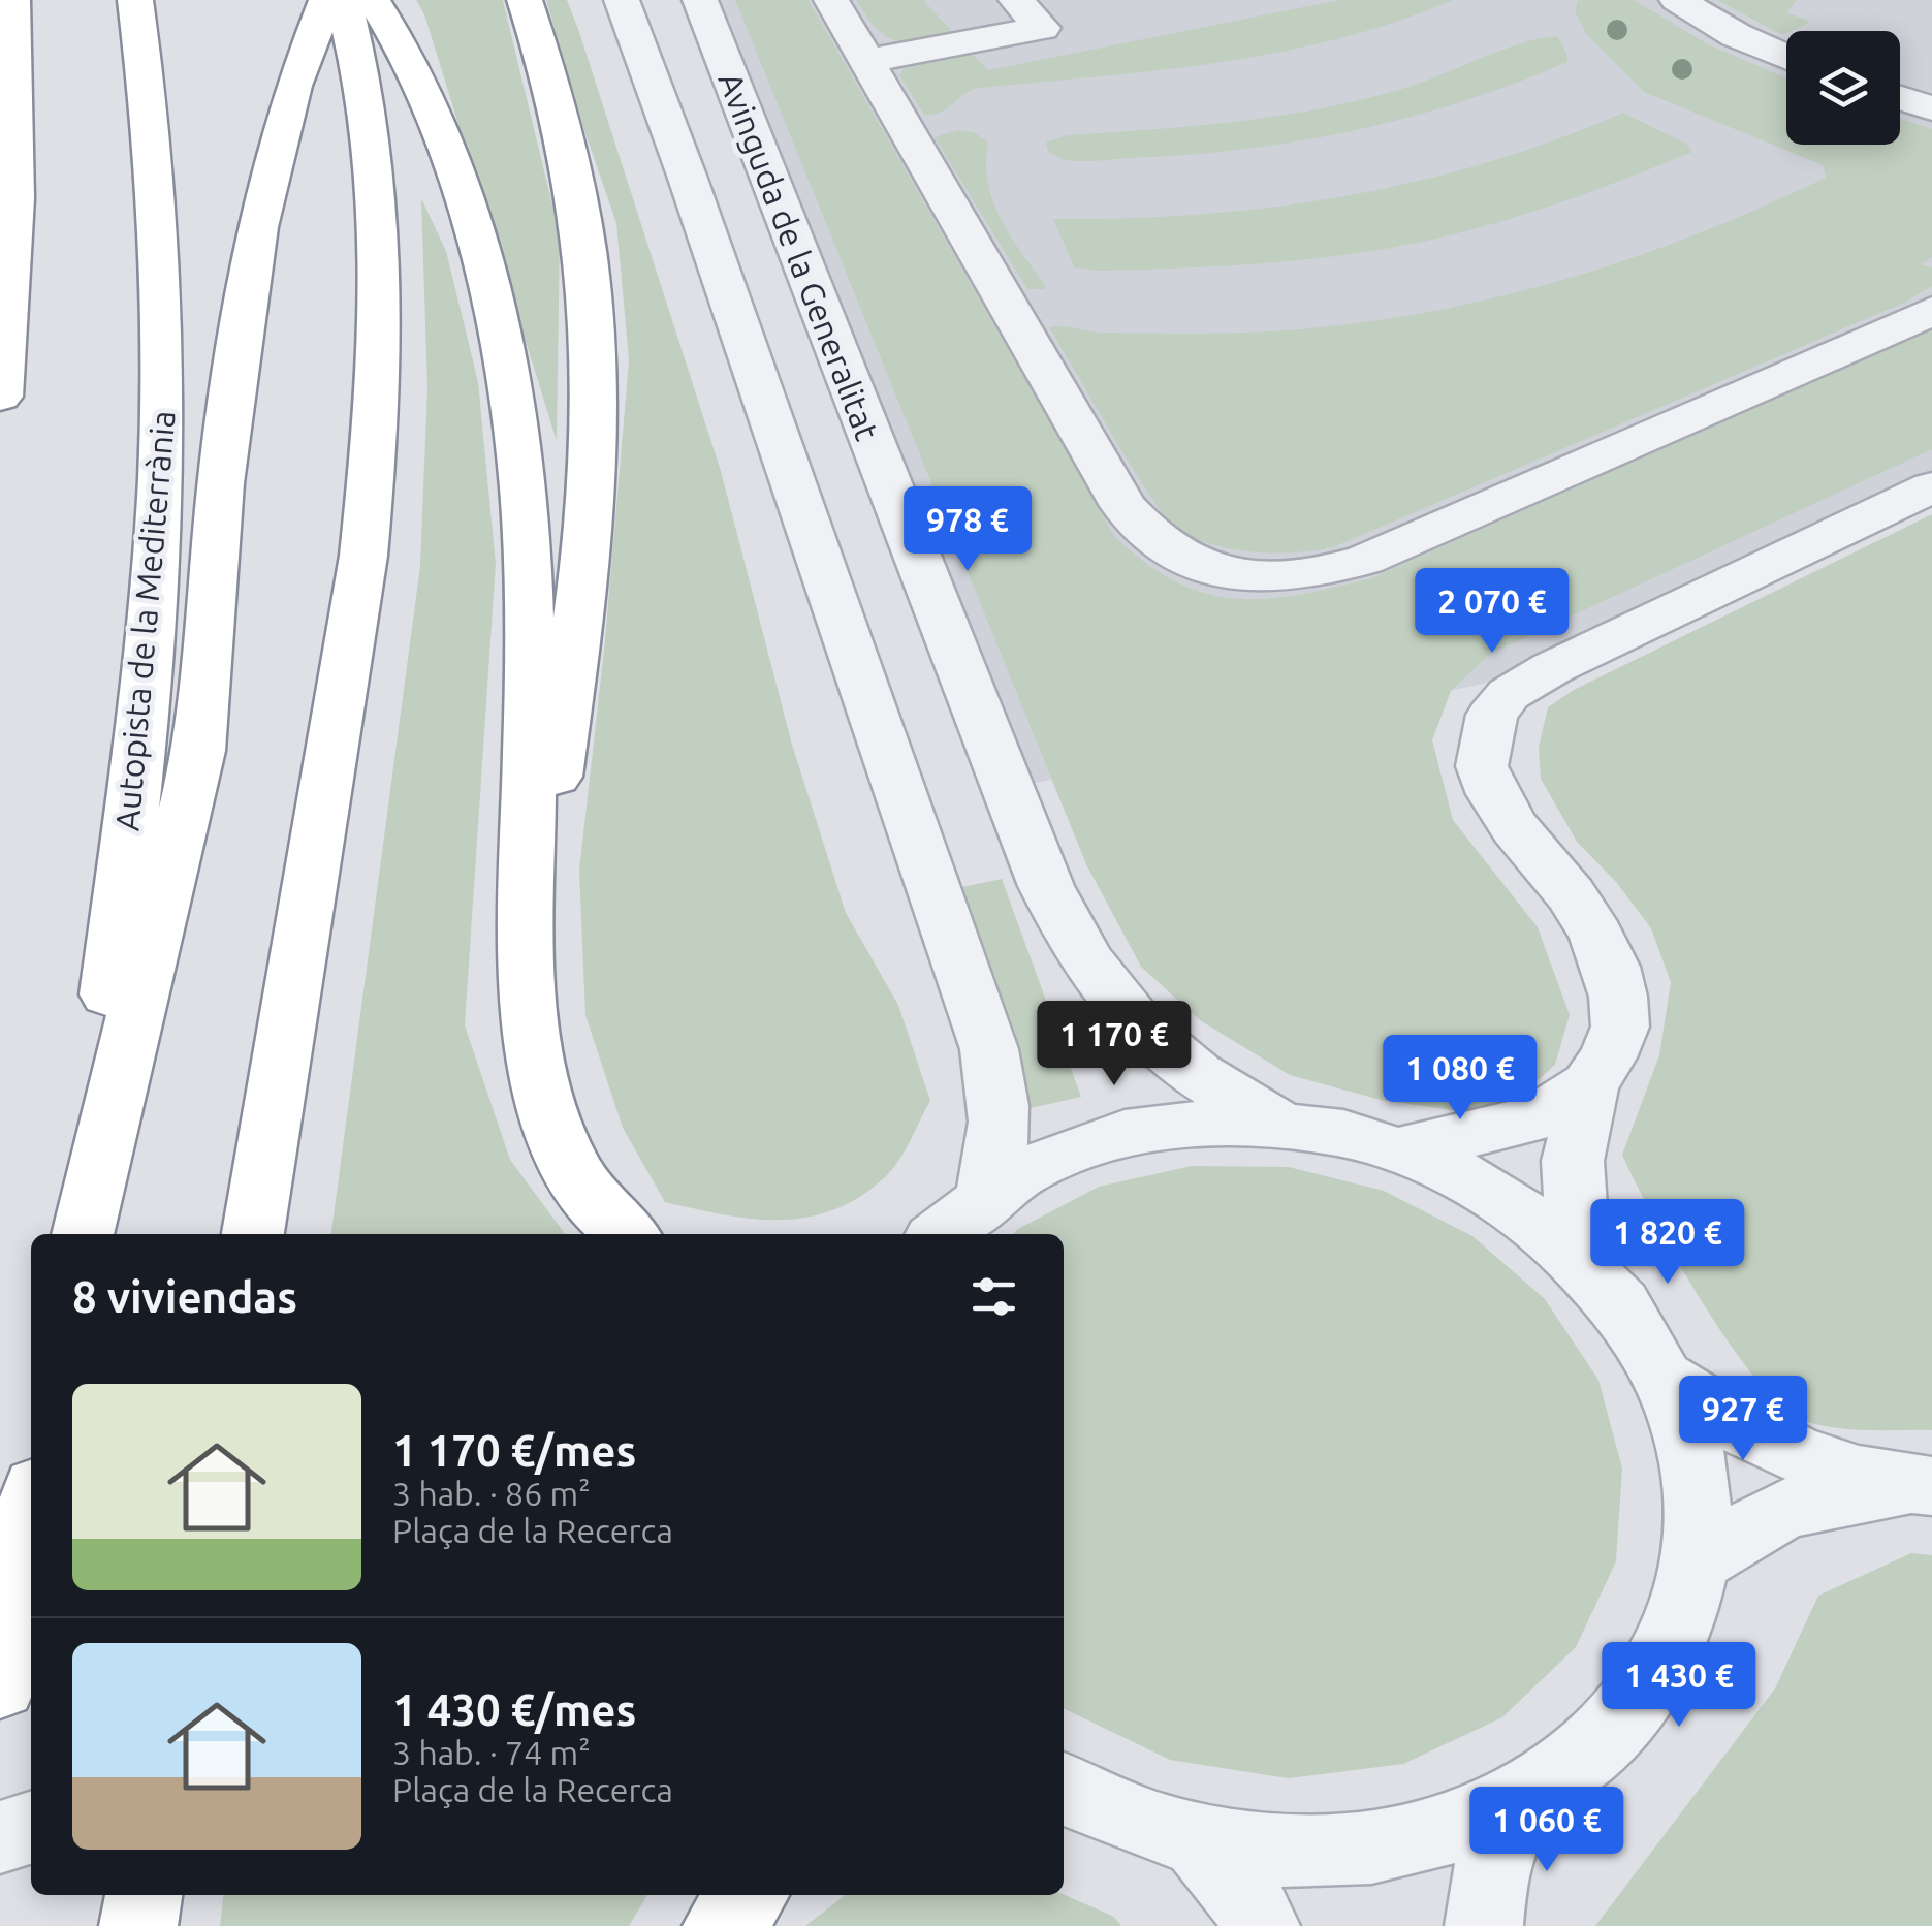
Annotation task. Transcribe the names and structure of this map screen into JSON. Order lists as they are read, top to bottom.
{
  "streets": {
    "highway": ["Autopista de la Mediterrània"],
    "street": ["Avinguda de la Generalitat"]
  },
  "page": {
    "price": [
      "978 €",
      "2 070 €",
      "1 170 €",
      "1 080 €",
      "1 820 €",
      "927 €",
      "1 430 €",
      "1 060 €"
    ],
    "heading": "8 viviendas",
    "list": [
      {
        "name": "1 170 €/mes",
        "note": "3 hab. · 86 m² · Plaça de la Recerca"
      },
      {
        "name": "1 430 €/mes",
        "note": "3 hab. · 74 m² · Plaça de la Recerca"
      }
    ]
  }
}
